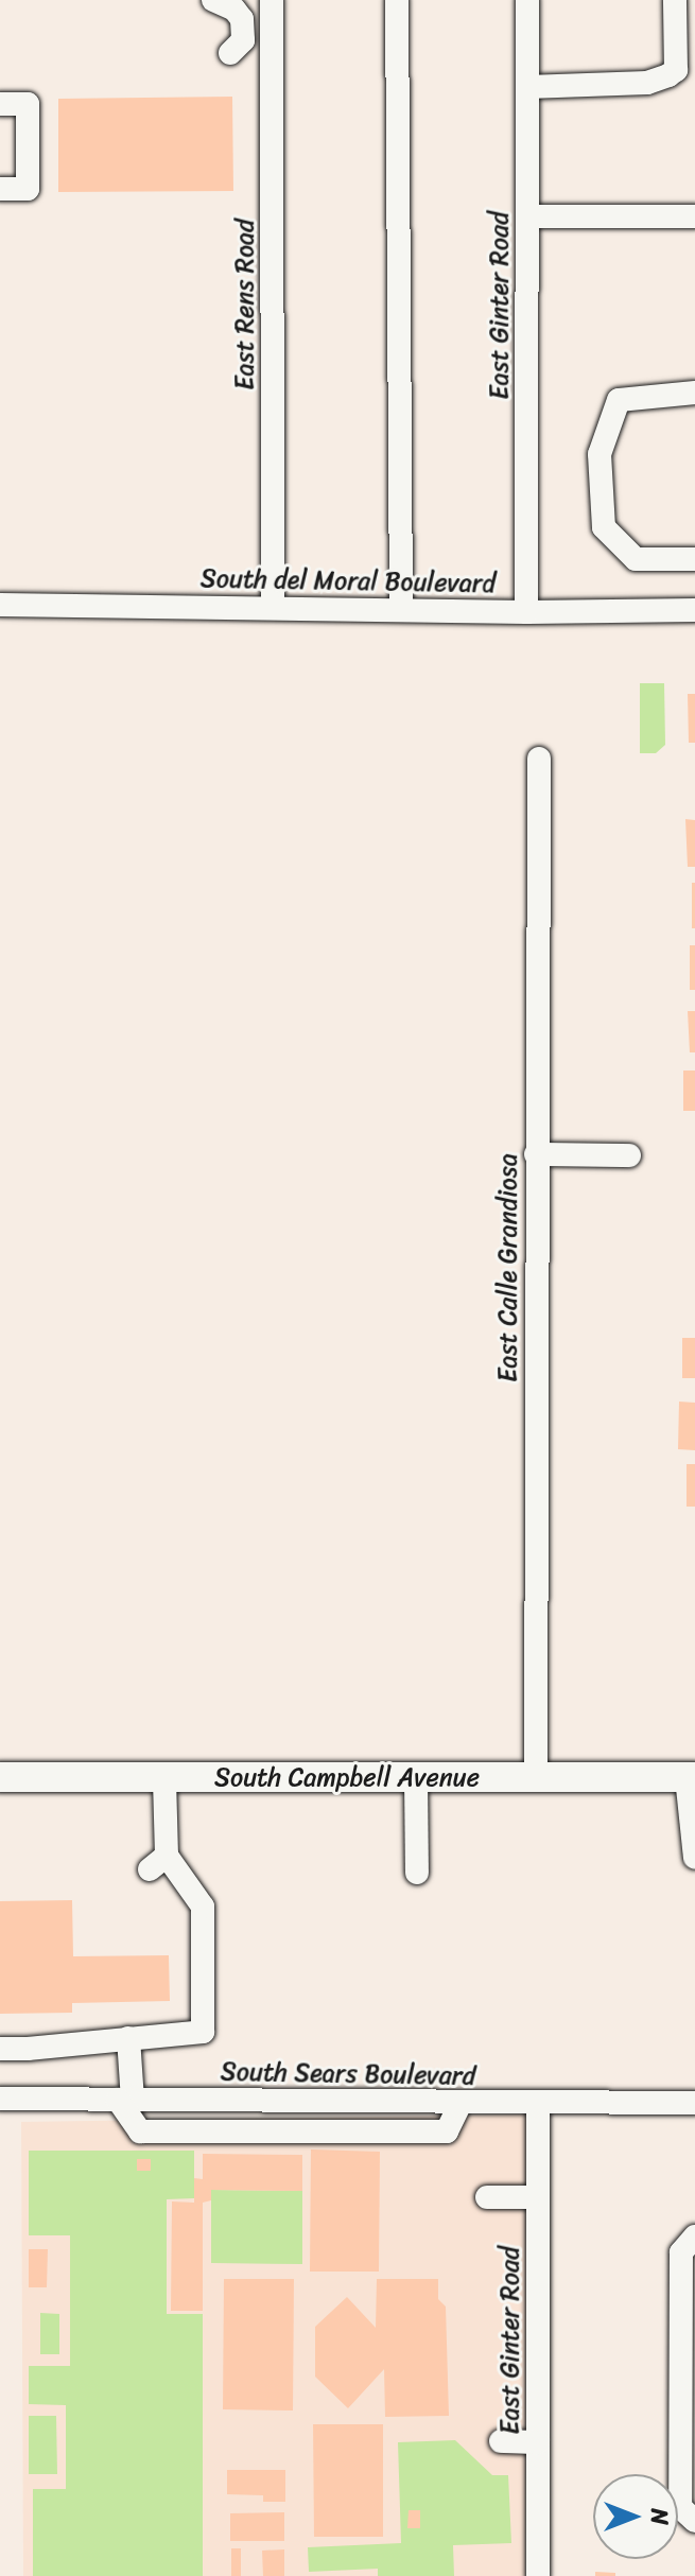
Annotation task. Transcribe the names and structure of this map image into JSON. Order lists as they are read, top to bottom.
{
  "streets": {
    "main road": ["South Campbell Avenue"],
    "street": [
      "East Rens Road",
      "East Ginter Road",
      "South del Moral Boulevard",
      "East Calle Grandiosa",
      "South Sears Boulevard"
    ]
  },
  "crossings": [
    ["East Rens Road", "South del Moral Boulevard"],
    ["East Ginter Road", "South del Moral Boulevard"],
    ["East Ginter Road", "South Sears Boulevard"],
    ["East Calle Grandiosa", "South Campbell Avenue"]
  ],
  "north": "right"
}
